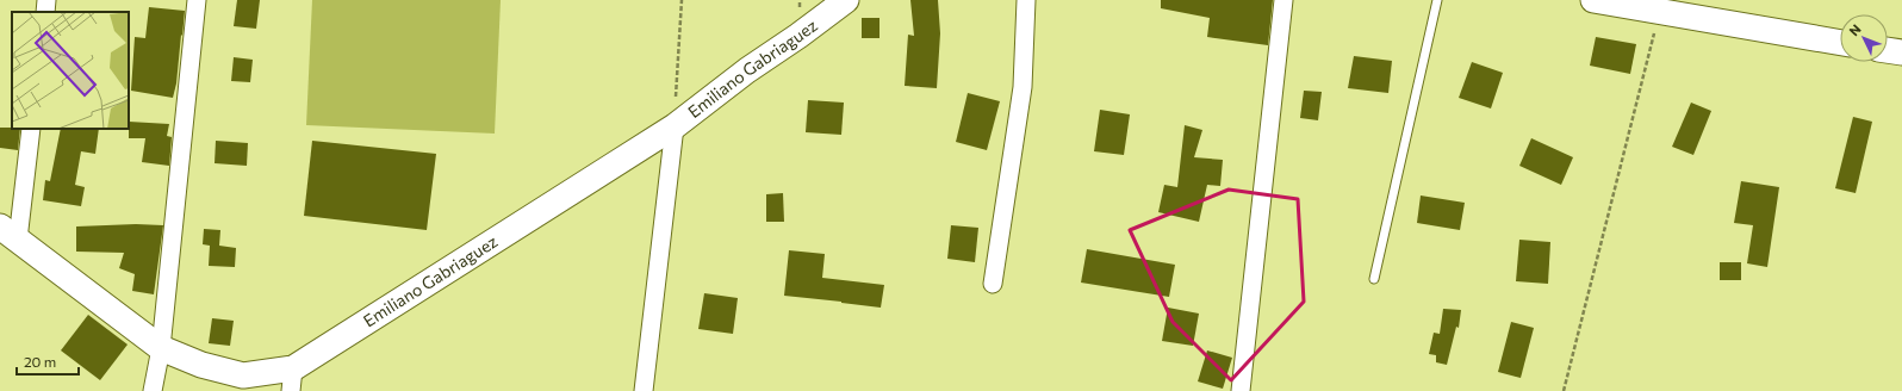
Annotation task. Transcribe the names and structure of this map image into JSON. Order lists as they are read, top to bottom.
{
  "streets": {
    "main road": ["Emiliano Gabriaguez"]
  },
  "scale_bar": "20 m",
  "north": "top left"
}
